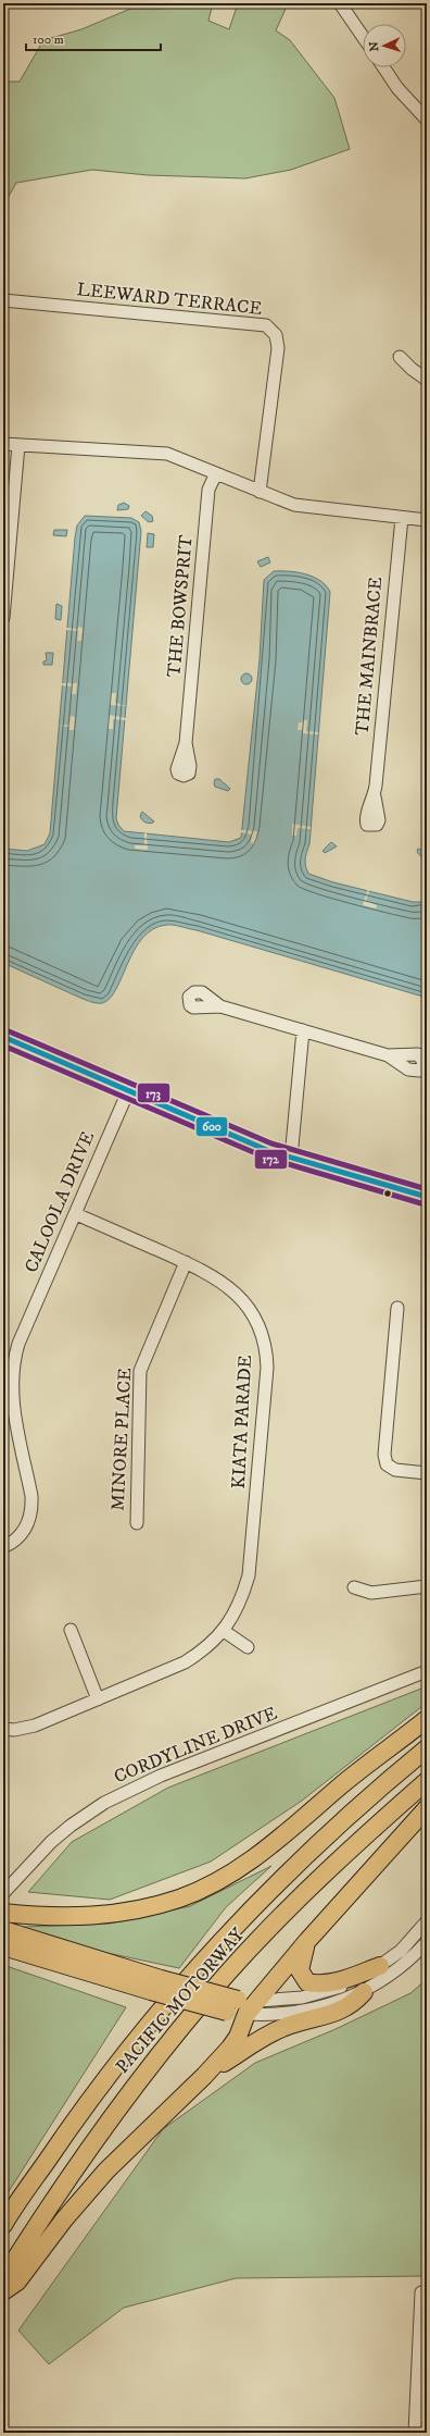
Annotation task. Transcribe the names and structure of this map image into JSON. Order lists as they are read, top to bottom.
{
  "streets": {
    "highway": ["PACIFIC MOTORWAY"],
    "street": [
      "LEEWARD TERRACE",
      "THE BOWSPRIT",
      "THE MAINBRACE",
      "CALOOLA DRIVE",
      "KIATA PARADE",
      "MINORE PLACE",
      "CORDYLINE DRIVE"
    ]
  },
  "crossings": [
    ["CALOOLA DRIVE", "KIATA PARADE"],
    ["KIATA PARADE", "MINORE PLACE"]
  ],
  "lines": ["transit line 173", "transit line 600", "transit line 172"],
  "scale_bar": "100 m",
  "north": "left"
}
